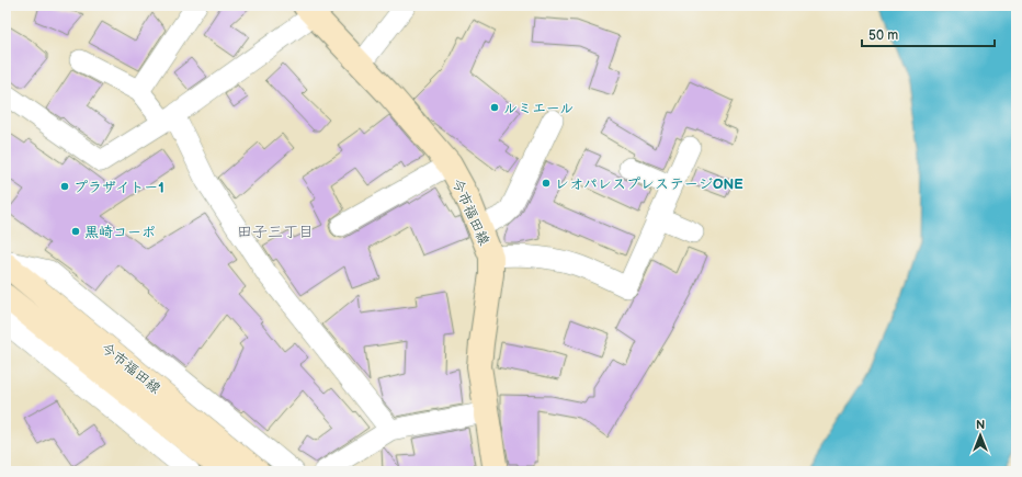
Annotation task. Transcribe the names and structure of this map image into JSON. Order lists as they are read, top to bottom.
{
  "streets": {
    "main road": ["今市福田線"]
  },
  "districts": ["田子三丁目"],
  "places": [
    "ルミエール",
    "レオパレスプレステージONE",
    "プラザイトー1",
    "黒崎コーポ"
  ],
  "scale_bar": "50 m",
  "north": "top"
}
